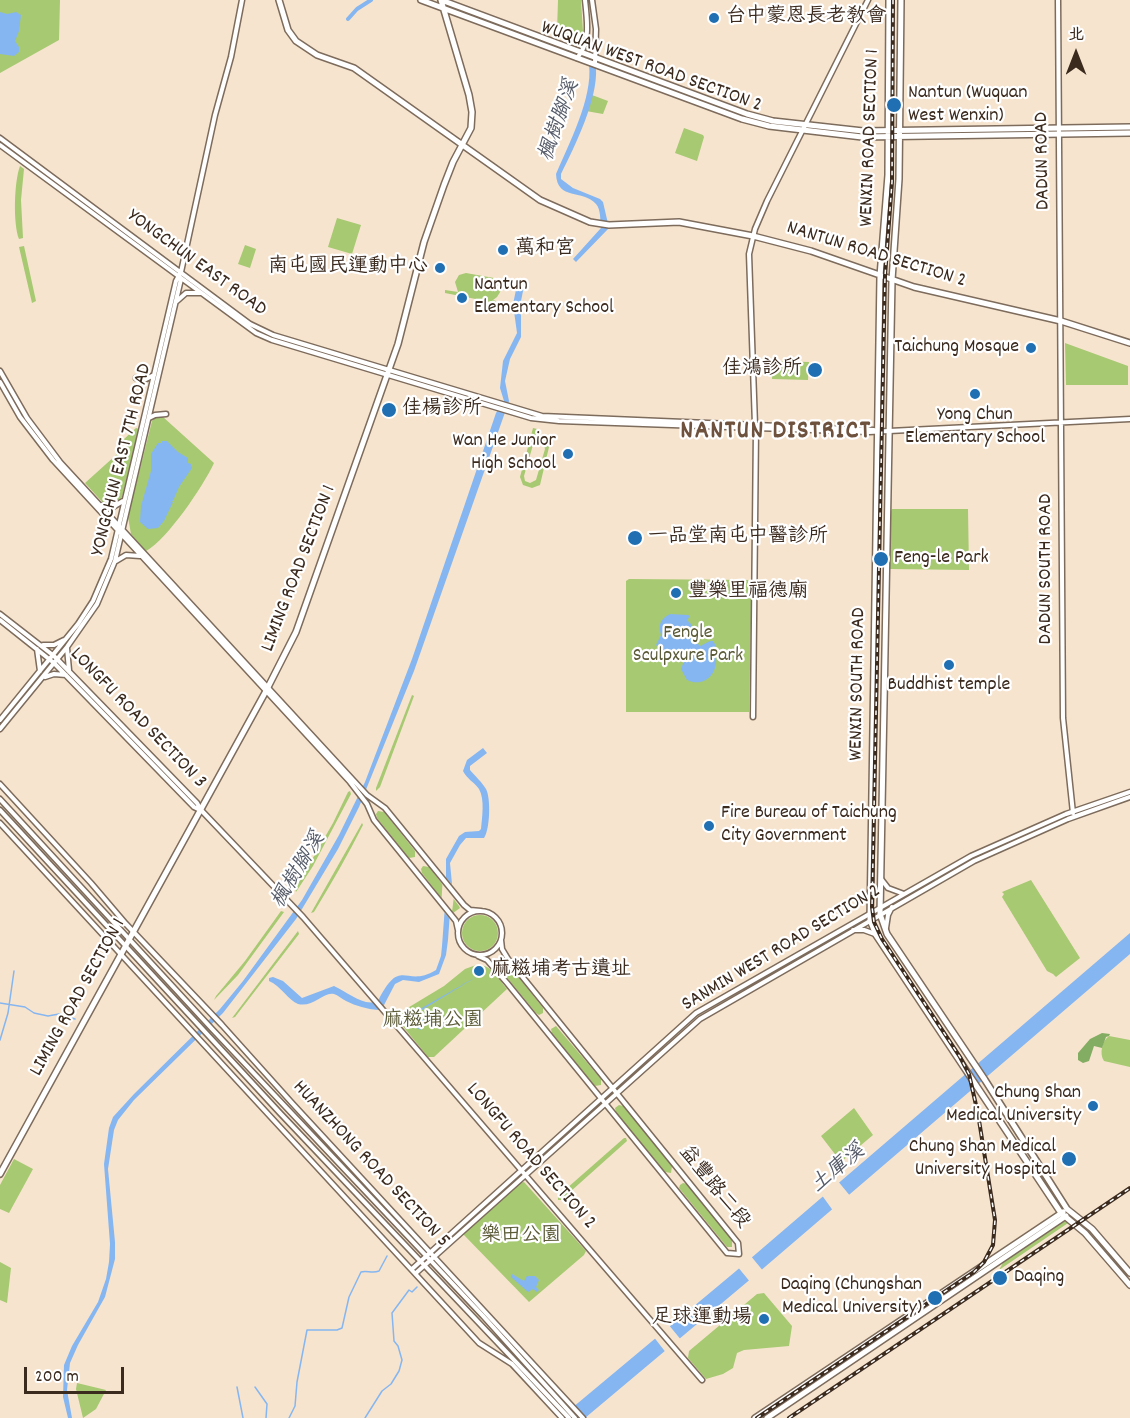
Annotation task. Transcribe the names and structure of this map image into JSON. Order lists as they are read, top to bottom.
{
  "streets": {
    "main road": [
      "WUQUAN WEST ROAD SECTION 2",
      "WENXIN ROAD SECTION 1",
      "NANTUN ROAD SECTION 2",
      "LIMING ROAD SECTION 1",
      "WENXIN SOUTH ROAD"
    ],
    "street": [
      "DADUN ROAD",
      "YONGCHUN EAST ROAD",
      "YONGCHUN EAST 7TH ROAD",
      "DADUN SOUTH ROAD",
      "LONGFU ROAD SECTION 3",
      "SANMIN WEST ROAD SECTION 2",
      "LONGFU ROAD SECTION 2",
      "HUANZHONG ROAD SECTION 5",
      "益豐路二段"
    ]
  },
  "crossings": [
    ["WUQUAN WEST ROAD SECTION 2", "WENXIN ROAD SECTION 1"],
    ["WUQUAN WEST ROAD SECTION 2", "DADUN ROAD"],
    ["WUQUAN WEST ROAD SECTION 2", "LIMING ROAD SECTION 1"],
    ["WENXIN ROAD SECTION 1", "NANTUN ROAD SECTION 2"],
    ["WENXIN ROAD SECTION 1", "WENXIN SOUTH ROAD"],
    ["DADUN ROAD", "NANTUN ROAD SECTION 2"],
    ["DADUN ROAD", "DADUN SOUTH ROAD"],
    ["NANTUN ROAD SECTION 2", "LIMING ROAD SECTION 1"],
    ["NANTUN ROAD SECTION 2", "DADUN SOUTH ROAD"],
    ["NANTUN ROAD SECTION 2", "WENXIN SOUTH ROAD"],
    ["YONGCHUN EAST ROAD", "YONGCHUN EAST 7TH ROAD"],
    ["YONGCHUN EAST ROAD", "LIMING ROAD SECTION 1"],
    ["YONGCHUN EAST 7TH ROAD", "LONGFU ROAD SECTION 3"],
    ["LIMING ROAD SECTION 1", "LONGFU ROAD SECTION 3"],
    ["LIMING ROAD SECTION 1", "LONGFU ROAD SECTION 2"],
    ["LIMING ROAD SECTION 1", "HUANZHONG ROAD SECTION 5"],
    ["LIMING ROAD SECTION 1", "益豐路二段"],
    ["DADUN SOUTH ROAD", "SANMIN WEST ROAD SECTION 2"],
    ["WENXIN SOUTH ROAD", "SANMIN WEST ROAD SECTION 2"],
    ["LONGFU ROAD SECTION 3", "LONGFU ROAD SECTION 2"],
    ["SANMIN WEST ROAD SECTION 2", "LONGFU ROAD SECTION 2"],
    ["SANMIN WEST ROAD SECTION 2", "HUANZHONG ROAD SECTION 5"],
    ["SANMIN WEST ROAD SECTION 2", "益豐路二段"]
  ],
  "districts": ["NANTUN DISTRICT"],
  "water": ["楓樹腳溪", "土庫溪"],
  "parks": ["Fengle Sculpxure Park", "麻糍埔公園", "樂田公園"],
  "places": [
    "台中蒙恩長老教會",
    "Nantun (Wuquan West Wenxin)",
    "萬和宮",
    "南屯國民運動中心",
    "Nantun Elementary School",
    "Taichung Mosque",
    "佳鴻診所",
    "Yong Chun Elementary School",
    "佳楊診所",
    "Wan He Junior High School",
    "一品堂南屯中醫診所",
    "Feng-le Park",
    "豐樂里福德廟",
    "Buddhist temple",
    "Fire Bureau of Taichung City Government",
    "麻糍埔考古遺址",
    "Chung Shan Medical University",
    "Chung Shan Medical University Hospital",
    "Daqing",
    "Daqing (Chungshan Medical University)",
    "足球運動場"
  ],
  "scale_bar": "200 m",
  "north": "top"
}
